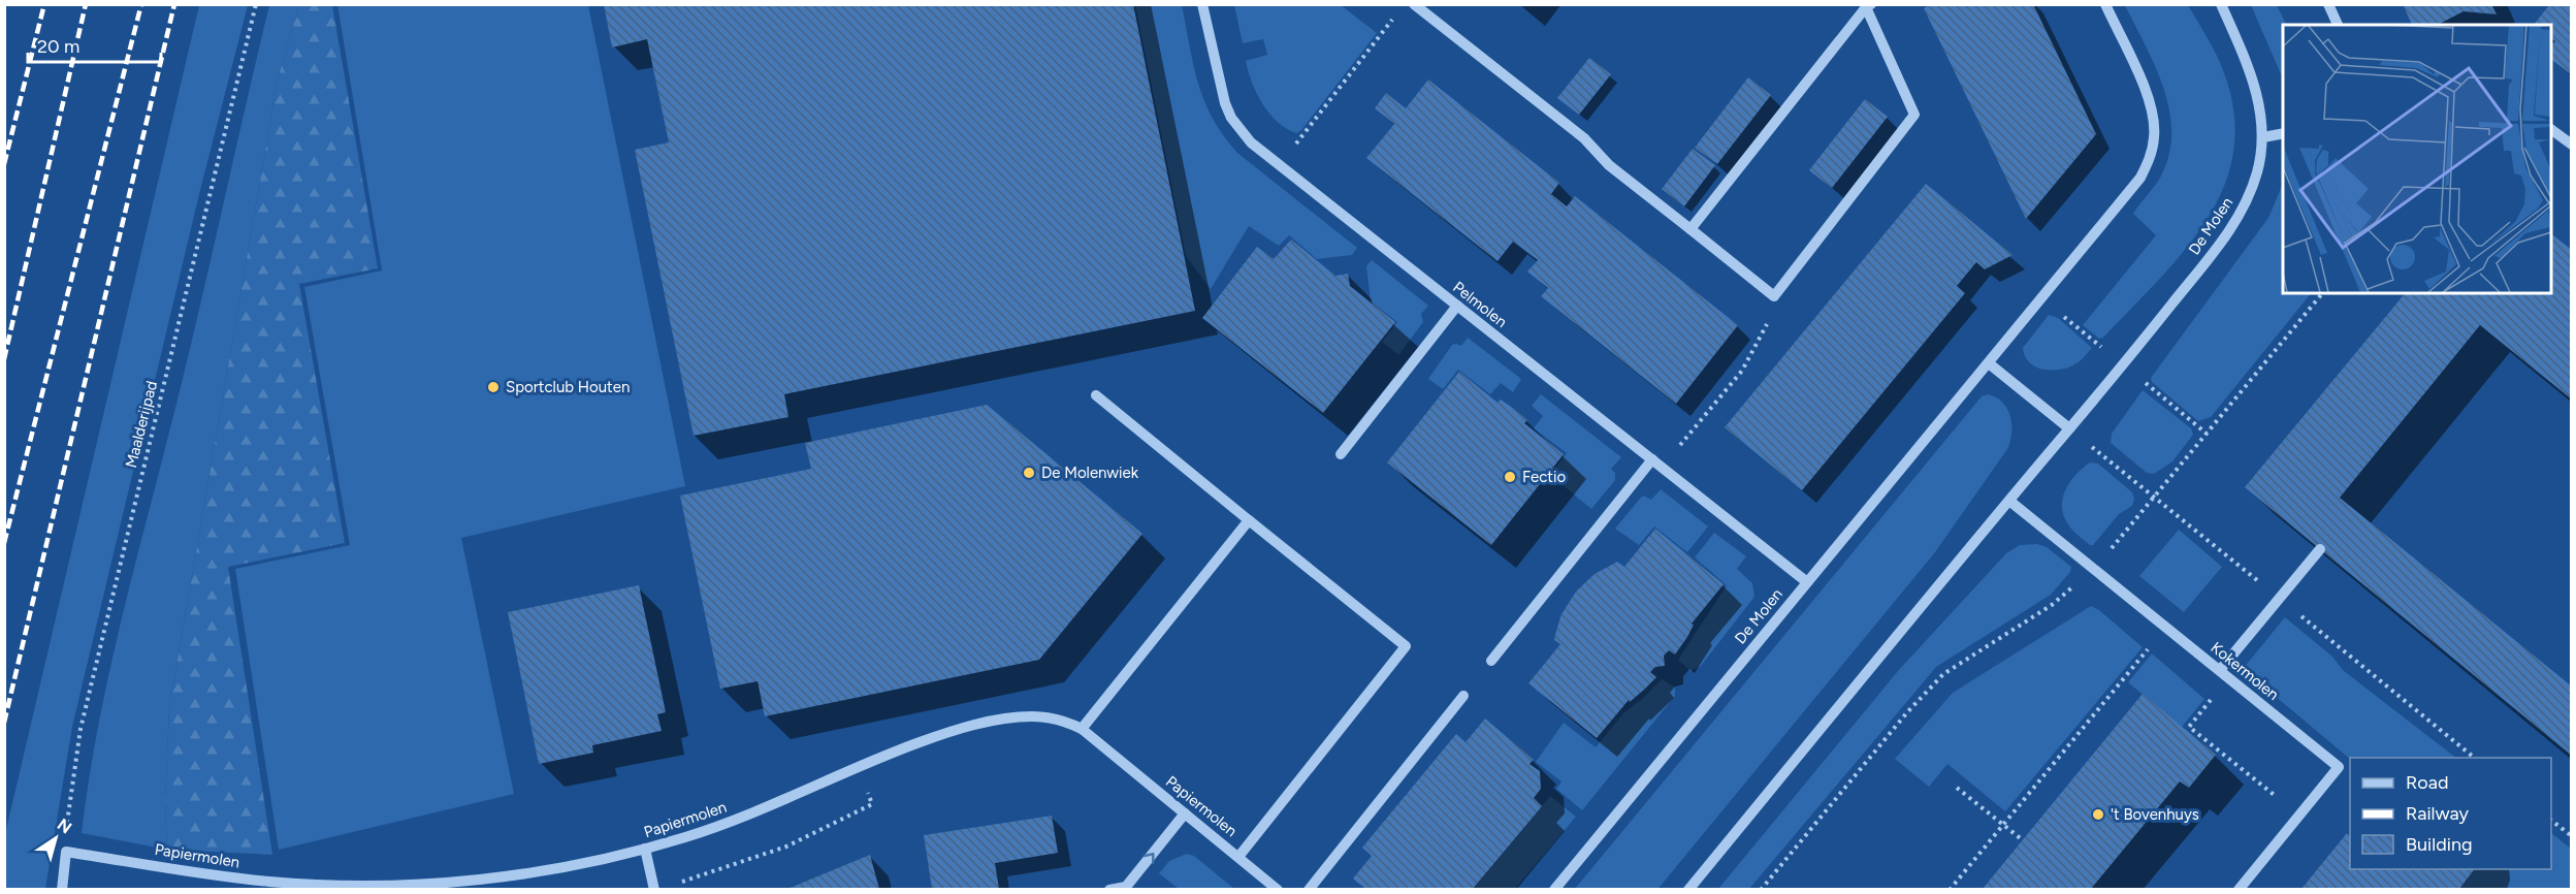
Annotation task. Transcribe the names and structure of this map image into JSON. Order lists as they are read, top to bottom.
{
  "streets": {
    "street": [
      "De Molen",
      "Pelmolen",
      "Kokermolen",
      "Papiermolen"
    ],
    "path": ["Maalderijpad"]
  },
  "crossings": [
    ["De Molen", "Pelmolen"],
    ["De Molen", "Kokermolen"],
    ["Maalderijpad", "Papiermolen"]
  ],
  "places": [
    "Sportclub Houten",
    "De Molenwiek",
    "Fectio",
    "'t Bovenhuys"
  ],
  "legend": ["Road", "Railway", "Building"],
  "scale_bar": "20 m",
  "north": "top right"
}
